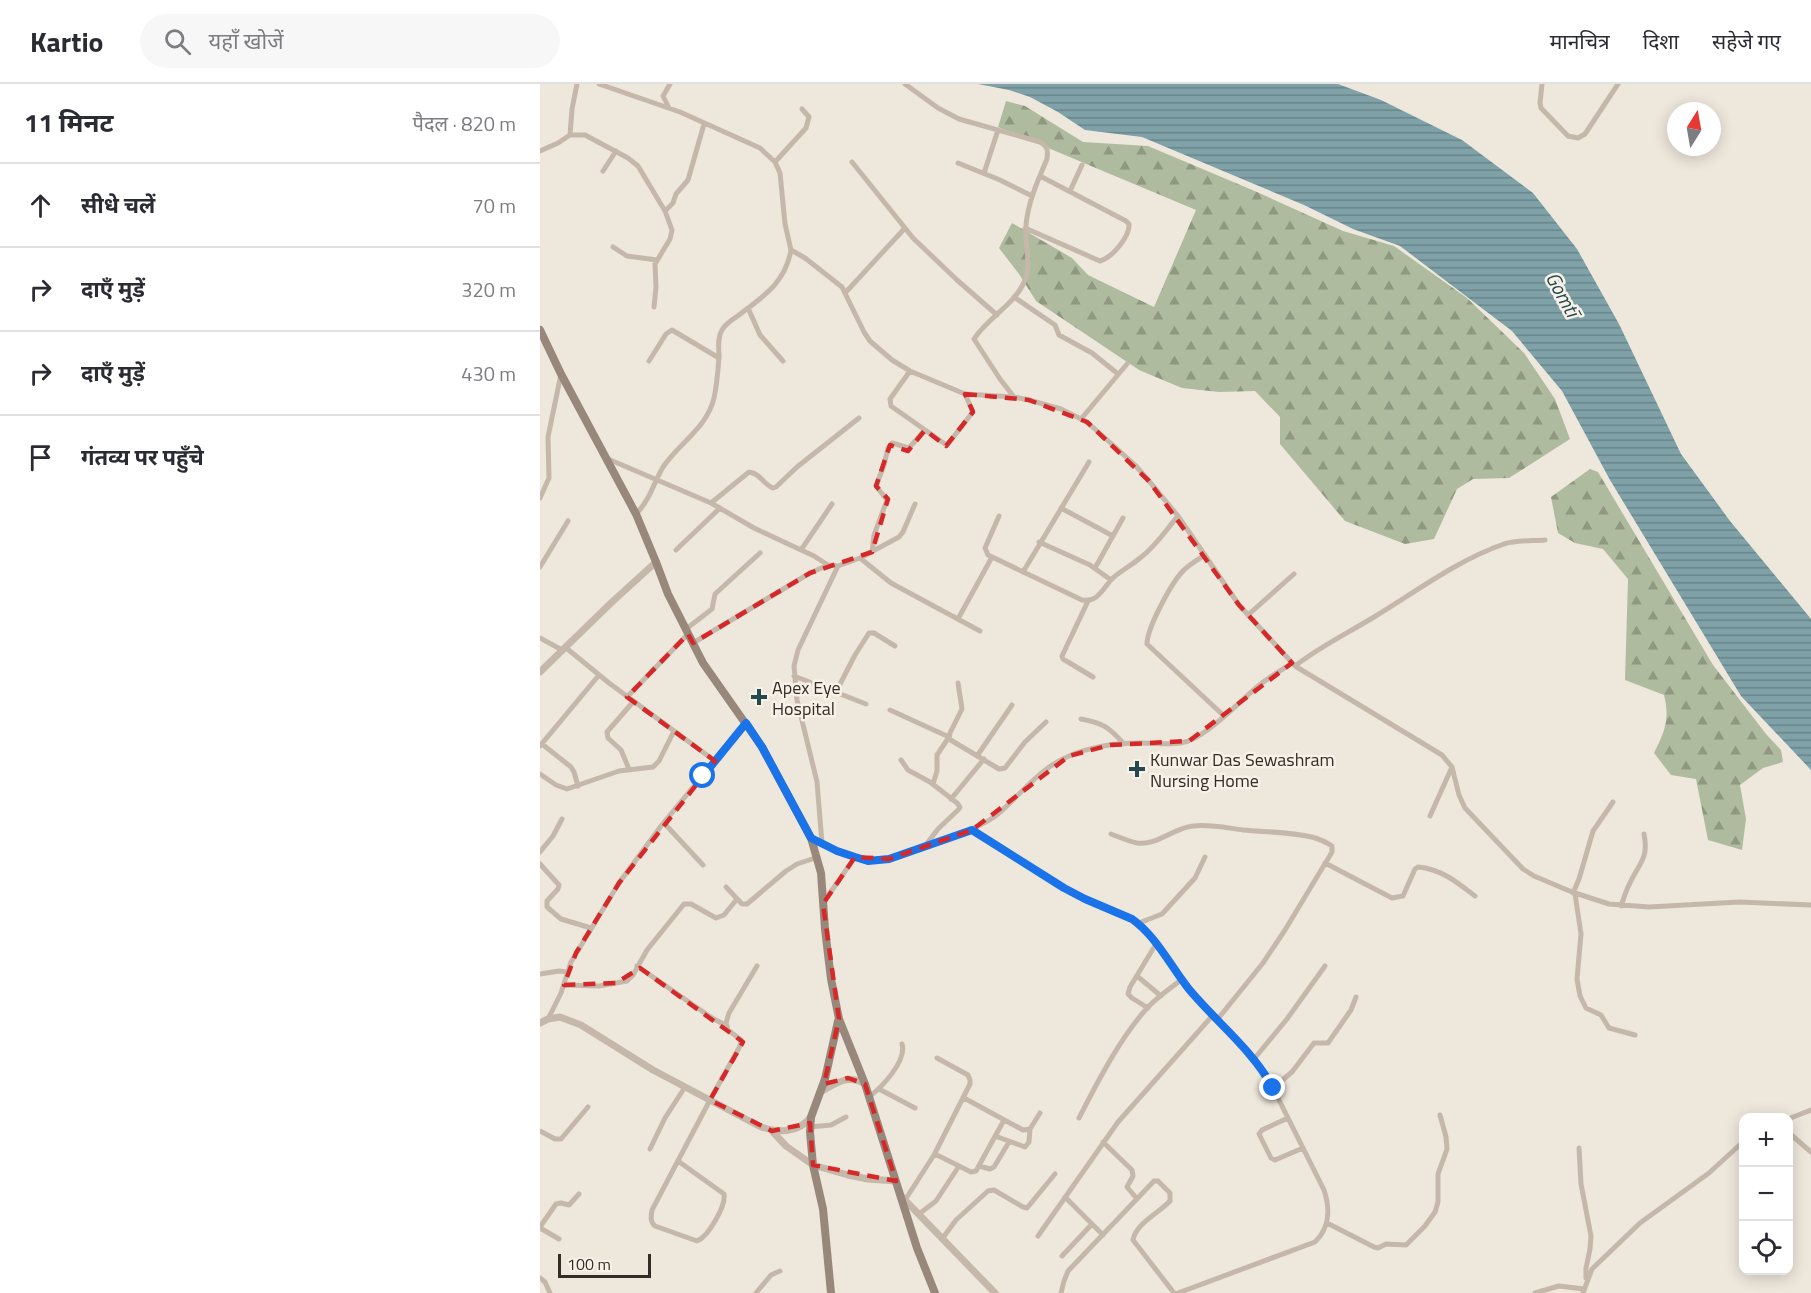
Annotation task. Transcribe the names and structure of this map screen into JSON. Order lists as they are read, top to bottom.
{
  "water": ["Gomtī"],
  "places": {
    "health": ["Apex Eye Hospital", "Kunwar Das Sewashram Nursing Home"]
  },
  "scale_bar": "100 m",
  "north": "top",
  "page": {
    "header": "Kartio",
    "search": "यहाँ खोजें",
    "nav": ["मानचित्र", "दिशा", "सहेजे गए"],
    "heading": ["11 मिनट", "पैदल · 820 m"],
    "list": [
      ["सीधे चलें", "70 m"],
      ["दाएँ मुड़ें", "320 m"],
      ["दाएँ मुड़ें", "430 m"],
      "गंतव्य पर पहुँचे"
    ],
    "map_buttons": ["+", "−"],
    "scale": "100 m"
  }
}
